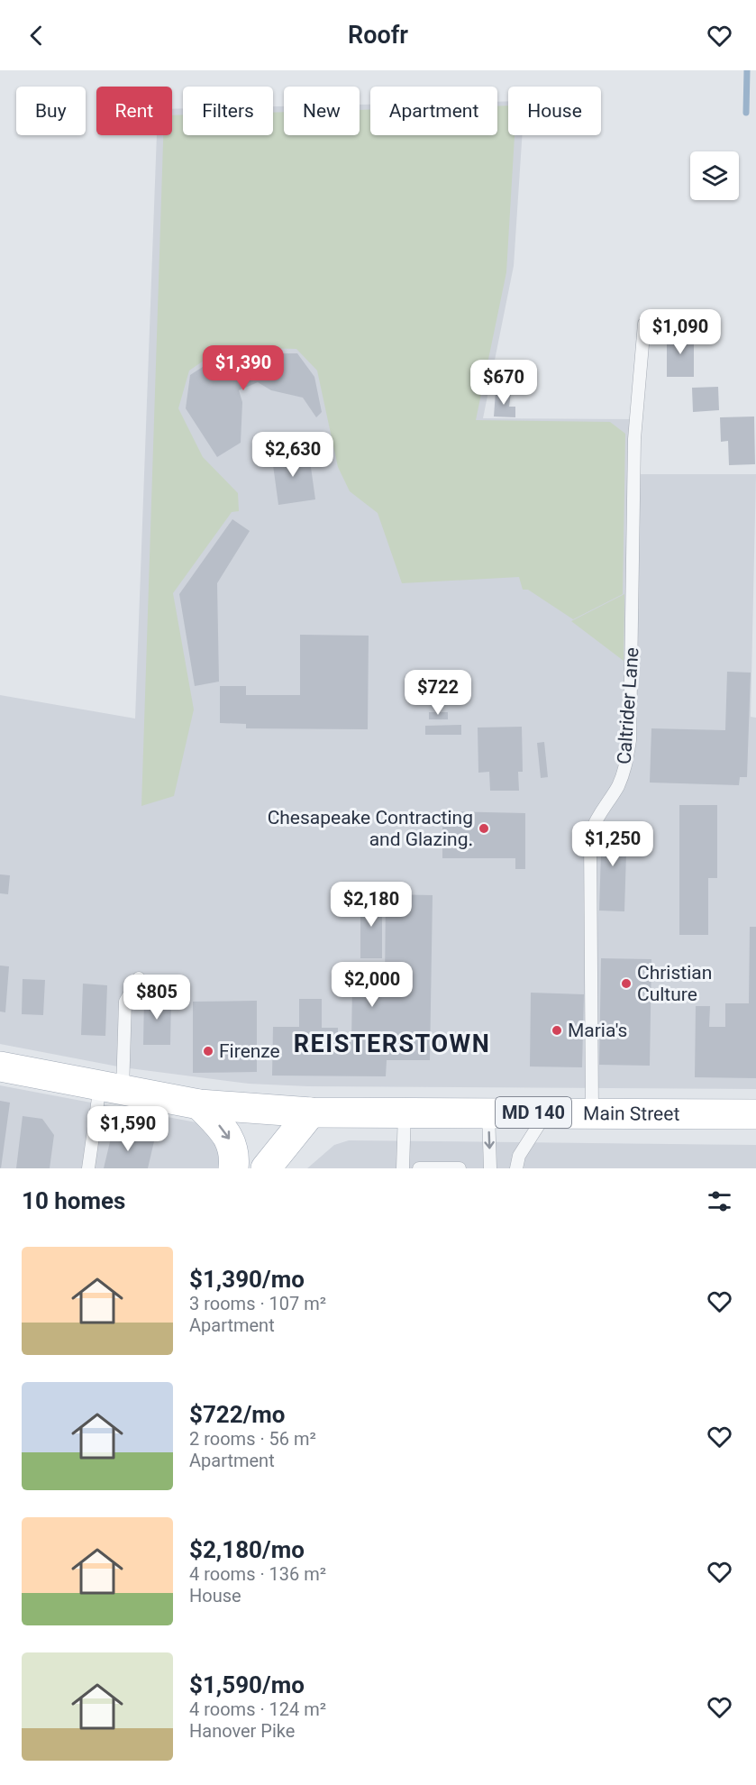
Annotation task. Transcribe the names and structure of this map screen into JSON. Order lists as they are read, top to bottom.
{
  "streets": {
    "main road": ["MD 140", "Main Street"],
    "lane": ["Caltrider Lane"]
  },
  "crossings": [
    ["Caltrider Lane", "Main Street"]
  ],
  "districts": ["REISTERSTOWN"],
  "places": [
    "Chesapeake Contracting and Glazing.",
    "Christian Culture",
    "Maria's",
    "Firenze"
  ],
  "page": {
    "header": "Roofr",
    "chip": [
      "Buy",
      "Rent",
      "Filters",
      "New",
      "Apartment",
      "House"
    ],
    "price": [
      "$1,090",
      "$1,390",
      "$670",
      "$2,630",
      "$722",
      "$1,250",
      "$2,180",
      "$2,000",
      "$805",
      "$1,590"
    ],
    "heading": "10 homes",
    "list": [
      {
        "name": "$1,390/mo",
        "note": "3 rooms · 107 m² · Apartment"
      },
      {
        "name": "$722/mo",
        "note": "2 rooms · 56 m² · Apartment"
      },
      {
        "name": "$2,180/mo",
        "note": "4 rooms · 136 m² · House"
      },
      {
        "name": "$1,590/mo",
        "note": "4 rooms · 124 m² · Hanover Pike"
      }
    ]
  }
}
